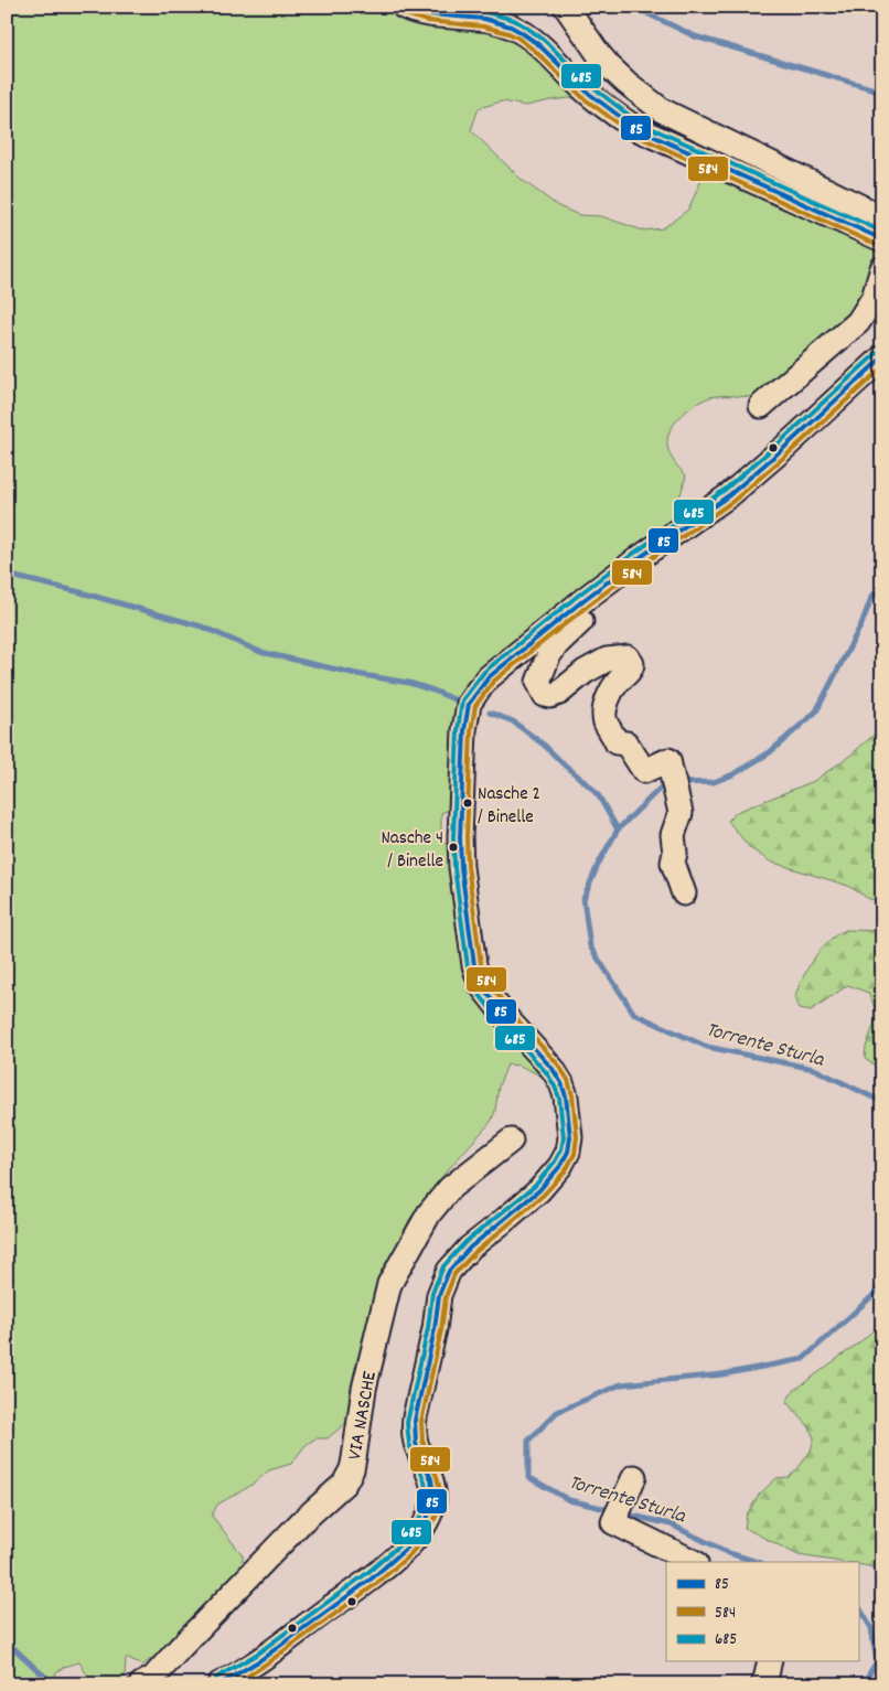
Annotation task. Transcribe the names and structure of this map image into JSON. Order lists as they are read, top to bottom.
{
  "streets": {
    "street": ["VIA NASCHE"]
  },
  "water": ["Torrente Sturla"],
  "places": ["Nasche 2 / Binelle", "Nasche 4 / Binelle"],
  "lines": ["transit line 85", "transit line 685", "transit line 584"],
  "legend": ["85", "584", "685"]
}
